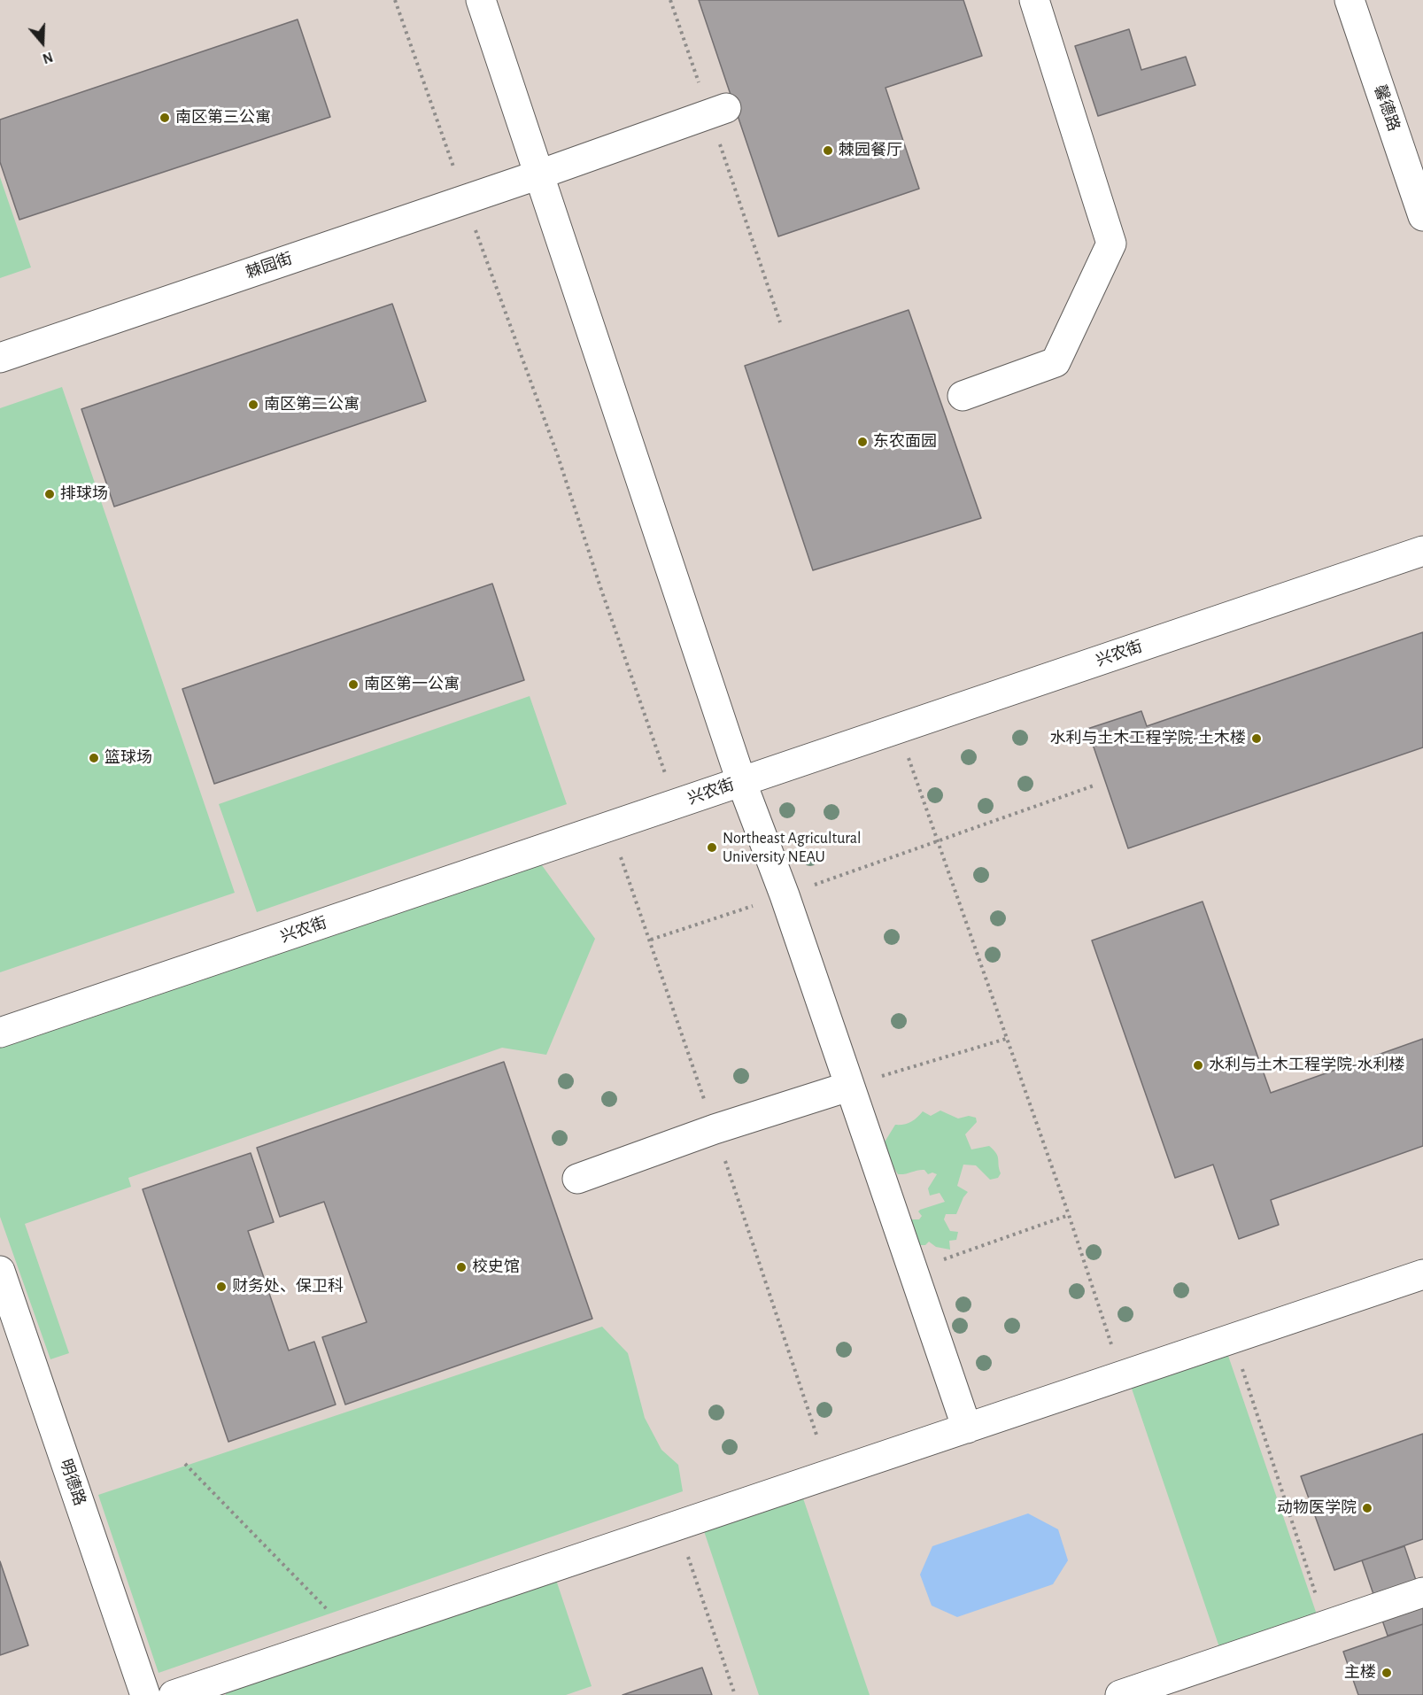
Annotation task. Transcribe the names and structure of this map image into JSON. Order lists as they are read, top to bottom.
{
  "streets": {
    "street": [
      "馨德路",
      "棘园街",
      "兴农街",
      "明德路"
    ]
  },
  "places": [
    "南区第三公寓",
    "棘园餐厅",
    "南区第二公寓",
    "东农面园",
    "排球场",
    "南区第一公寓",
    "水利与土木工程学院-土木楼",
    "篮球场",
    "Northeast Agricultural University NEAU",
    "水利与土木工程学院-水利楼",
    "校史馆",
    "财务处、保卫科",
    "动物医学院",
    "主楼"
  ],
  "north": "bottom"
}
